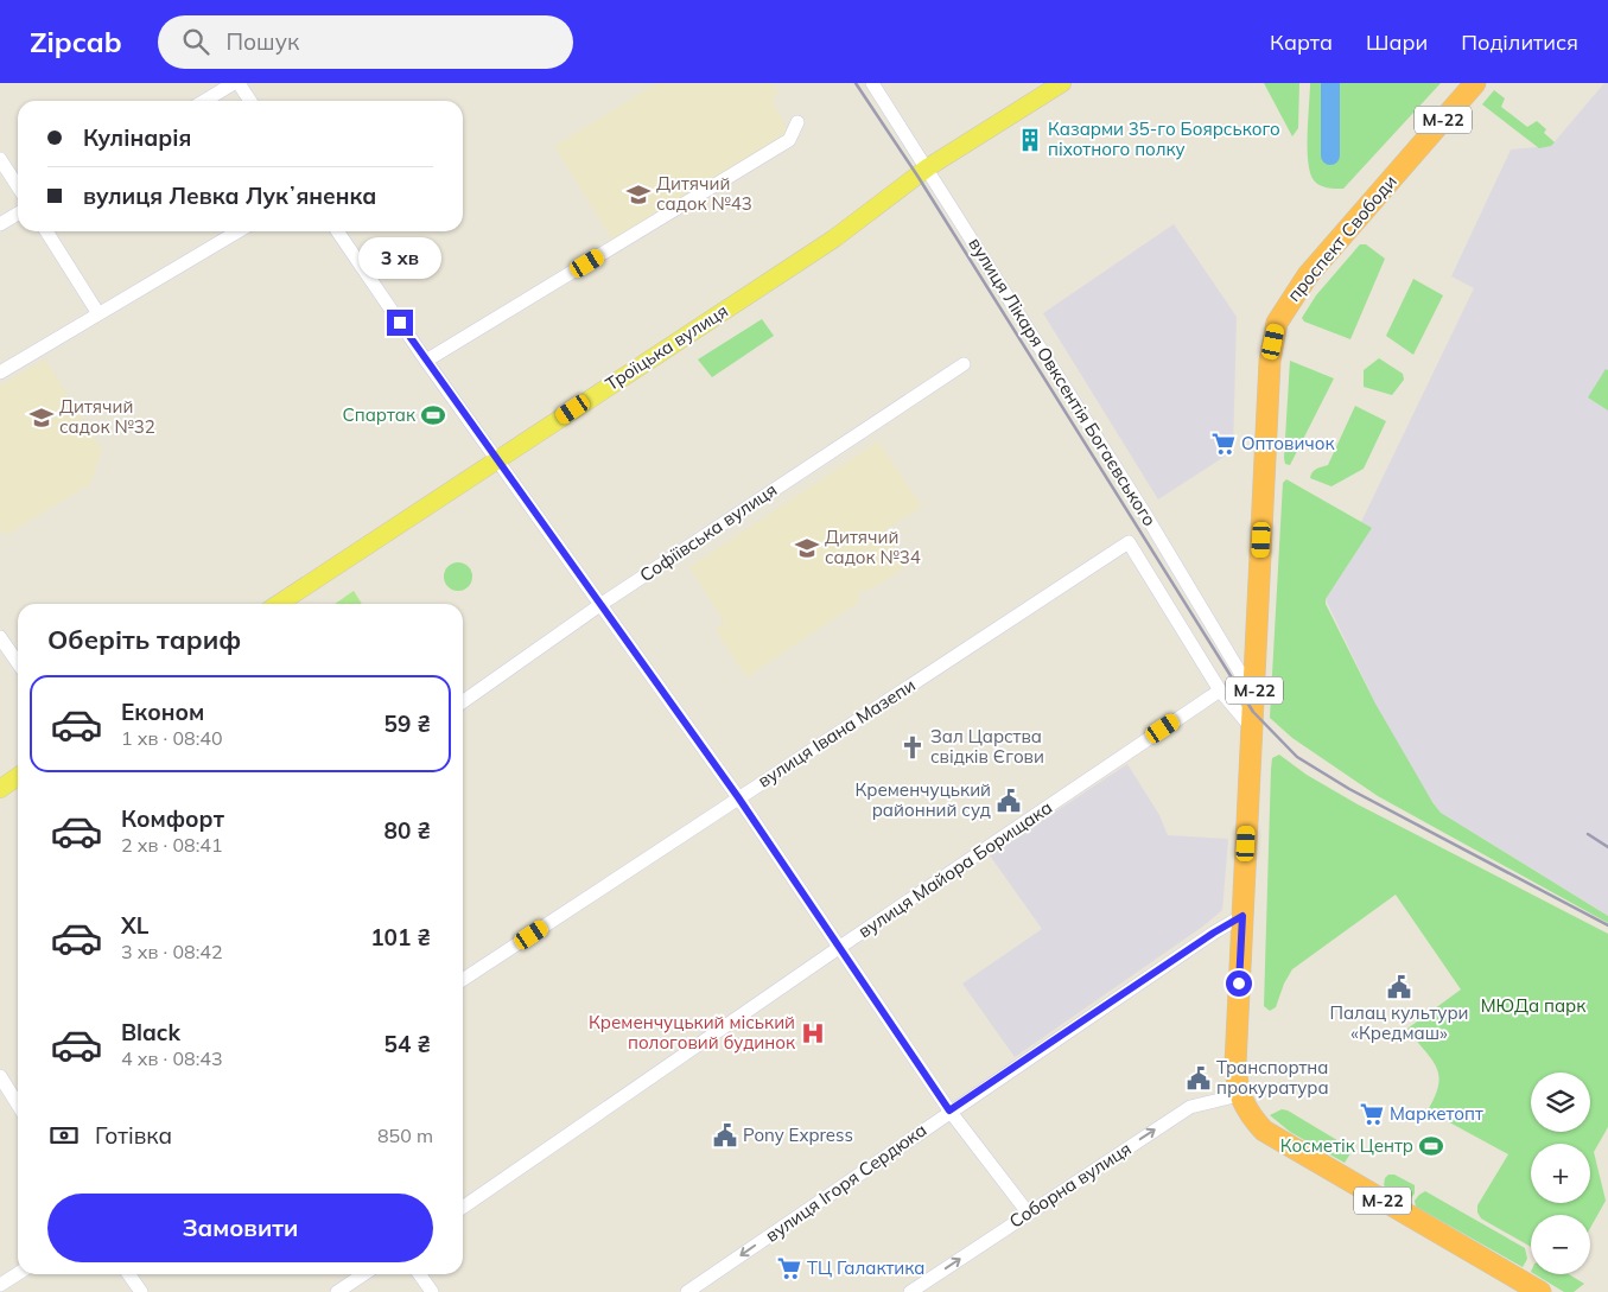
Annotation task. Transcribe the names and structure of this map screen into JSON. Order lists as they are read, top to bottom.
{
  "streets": {
    "highway": ["М-22", "проспект Свободи"],
    "main road": ["Троїцька вулиця"],
    "street": [
      "вулиця Лікаря Овксентія Богаєвського",
      "Софіївська вулиця",
      "вулиця Івана Мазепи",
      "вулиця Майора Борищака",
      "вулиця Ігоря Сердюка",
      "Соборна вулиця"
    ]
  },
  "crossings": [
    ["М-22", "проспект Свободи"],
    ["М-22", "Соборна вулиця"],
    ["проспект Свободи", "вулиця Лікаря Овксентія Богаєвського"],
    ["проспект Свободи", "вулиця Ігоря Сердюка"],
    ["проспект Свободи", "Соборна вулиця"],
    ["Троїцька вулиця", "вулиця Лікаря Овксентія Богаєвського"],
    ["вулиця Івана Мазепи", "вулиця Майора Борищака"]
  ],
  "one_way": ["вулиця Ігоря Сердюка", "Соборна вулиця"],
  "parks": ["МЮДа парк"],
  "places": {
    "building": ["Казарми 35-го Боярського піхотного полку"],
    "school or university": ["Дитячий садок №43", "Дитячий садок №32", "Дитячий садок №34"],
    "sports": ["Спартак", "Косметік Центр"],
    "supermarket": ["Оптовичок", "Маркетопт", "ТЦ Галактика"],
    "church": ["Зал Царства свідків Єгови"],
    "public building": [
      "Кременчуцький районний суд",
      "Палац культури «Кредмаш»",
      "Транспортна прокуратура",
      "Pony Express"
    ],
    "hospital": ["Кременчуцький міський пологовий будинок"]
  },
  "page": {
    "header": "Zipcab",
    "search": "Пошук",
    "nav": ["Карта", "Шари", "Поділитися"],
    "banner": ["Кулінарія", "вулиця Левка Лукʼяненка"],
    "bubble": "3 хв",
    "heading": "Оберіть тариф",
    "list": [
      {
        "name": "Економ",
        "note": "1 хв · 08:40",
        "value": "59 ₴"
      },
      {
        "name": "Комфорт",
        "note": "2 хв · 08:41",
        "value": "80 ₴"
      },
      {
        "name": "XL",
        "note": "3 хв · 08:42",
        "value": "101 ₴"
      },
      {
        "name": "Black",
        "note": "4 хв · 08:43",
        "value": "54 ₴"
      }
    ],
    "map_buttons": ["+", "−"],
    "pay": ["Готівка", "850 m"],
    "buttons": "Замовити"
  }
}
